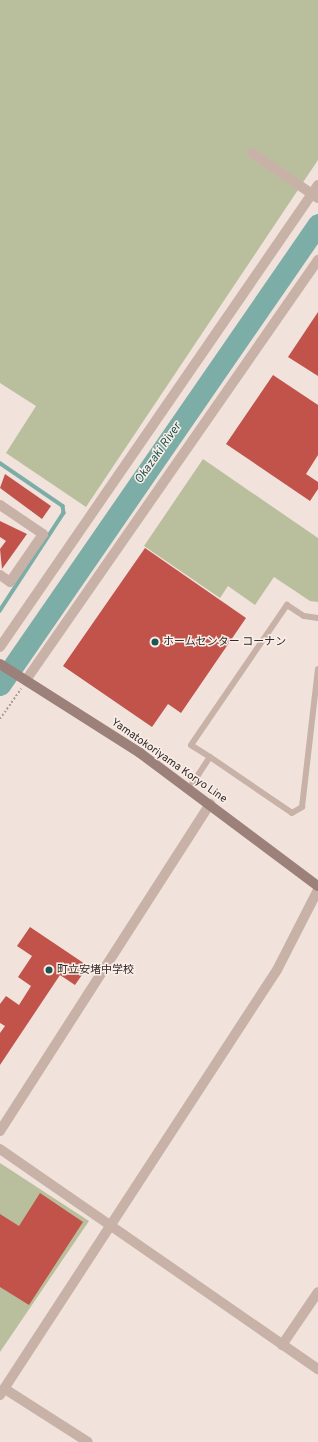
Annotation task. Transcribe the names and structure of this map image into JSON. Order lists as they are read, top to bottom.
{
  "streets": {
    "main road": ["Yamatokoriyama Koryo Line"]
  },
  "water": ["Okazaki River"],
  "places": ["ホームセンター コーナン", "町立安堵中学校"]
}
